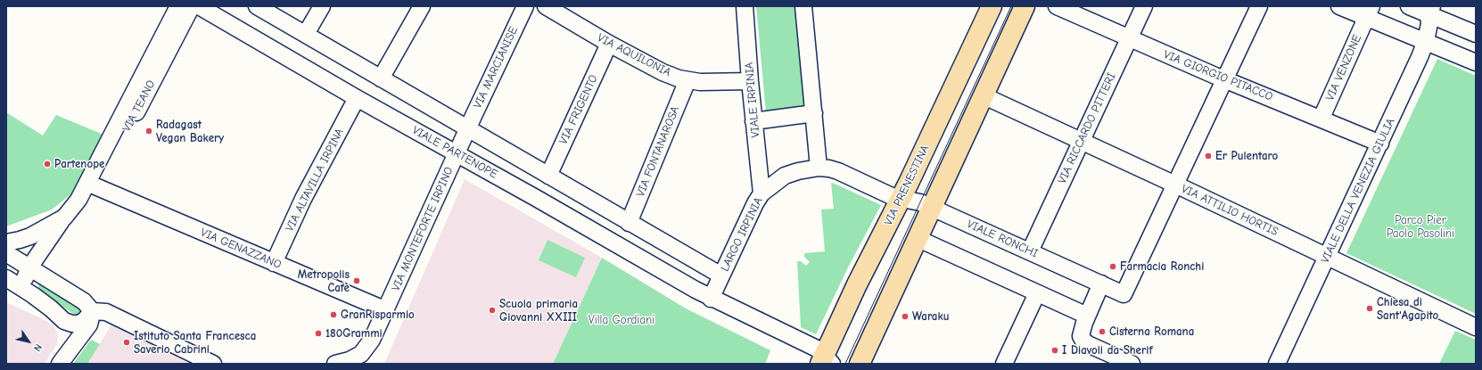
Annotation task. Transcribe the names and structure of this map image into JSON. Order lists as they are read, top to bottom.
{
  "streets": {
    "main road": ["VIA PRENESTINA"],
    "street": [
      "VIA AQUILONIA",
      "VIA MARCIANISE",
      "VIA VENZONE",
      "VIA GIORGIO PITACCO",
      "VIALE IRPINIA",
      "VIA TEANO",
      "VIA FRIGENTO",
      "VIA RICCARDO PITTERI",
      "VIA FONTANAROSA",
      "VIALE PARTENOPE",
      "VIA ALTAVILLA IRPINA",
      "VIALE DELLA VENEZIA GIULIA",
      "VIA ATTILIO HORTIS",
      "VIA MONTEFORTE IRPINO",
      "LARGO IRPINIA",
      "VIALE RONCHI",
      "VIA GENAZZANO"
    ]
  },
  "crossings": [
    ["VIA AQUILONIA", "VIALE IRPINIA"],
    ["VIA AQUILONIA", "VIA FRIGENTO"],
    ["VIA AQUILONIA", "VIA FONTANAROSA"],
    ["VIA MARCIANISE", "VIA MONTEFORTE IRPINO"],
    ["VIA VENZONE", "VIA GIORGIO PITACCO"],
    ["VIA GIORGIO PITACCO", "VIA RICCARDO PITTERI"],
    ["VIA GIORGIO PITACCO", "VIALE DELLA VENEZIA GIULIA"],
    ["VIALE IRPINIA", "LARGO IRPINIA"],
    ["VIA TEANO", "VIA GENAZZANO"],
    ["VIA RICCARDO PITTERI", "VIA ATTILIO HORTIS"],
    ["VIA RICCARDO PITTERI", "VIALE RONCHI"],
    ["VIALE PARTENOPE", "VIA ALTAVILLA IRPINA"],
    ["VIALE PARTENOPE", "VIA MONTEFORTE IRPINO"],
    ["VIALE PARTENOPE", "LARGO IRPINIA"],
    ["VIA ALTAVILLA IRPINA", "VIA GENAZZANO"],
    ["VIA PRENESTINA", "LARGO IRPINIA"],
    ["VIA PRENESTINA", "VIALE RONCHI"],
    ["VIALE DELLA VENEZIA GIULIA", "VIA ATTILIO HORTIS"],
    ["VIA ATTILIO HORTIS", "VIALE RONCHI"],
    ["VIA MONTEFORTE IRPINO", "VIA GENAZZANO"],
    ["LARGO IRPINIA", "VIALE RONCHI"]
  ],
  "parks": ["Parco Pier Paolo Pasolini", "Villa Gordiani"],
  "places": [
    "Radagast Vegan Bakery",
    "Er Pulentaro",
    "Partenope",
    "Farmacia Ronchi",
    "Metropolis Cafè",
    "Chiesa di Sant'Agapito",
    "Scuola primaria Giovanni XXIII",
    "GranRisparmio",
    "Waraku",
    "Cisterna Romana",
    "180Grammi",
    "Istituto Santa Francesca Saverio Cabrini",
    "I Diavoli da Sherif"
  ],
  "north": "bottom right"
}
